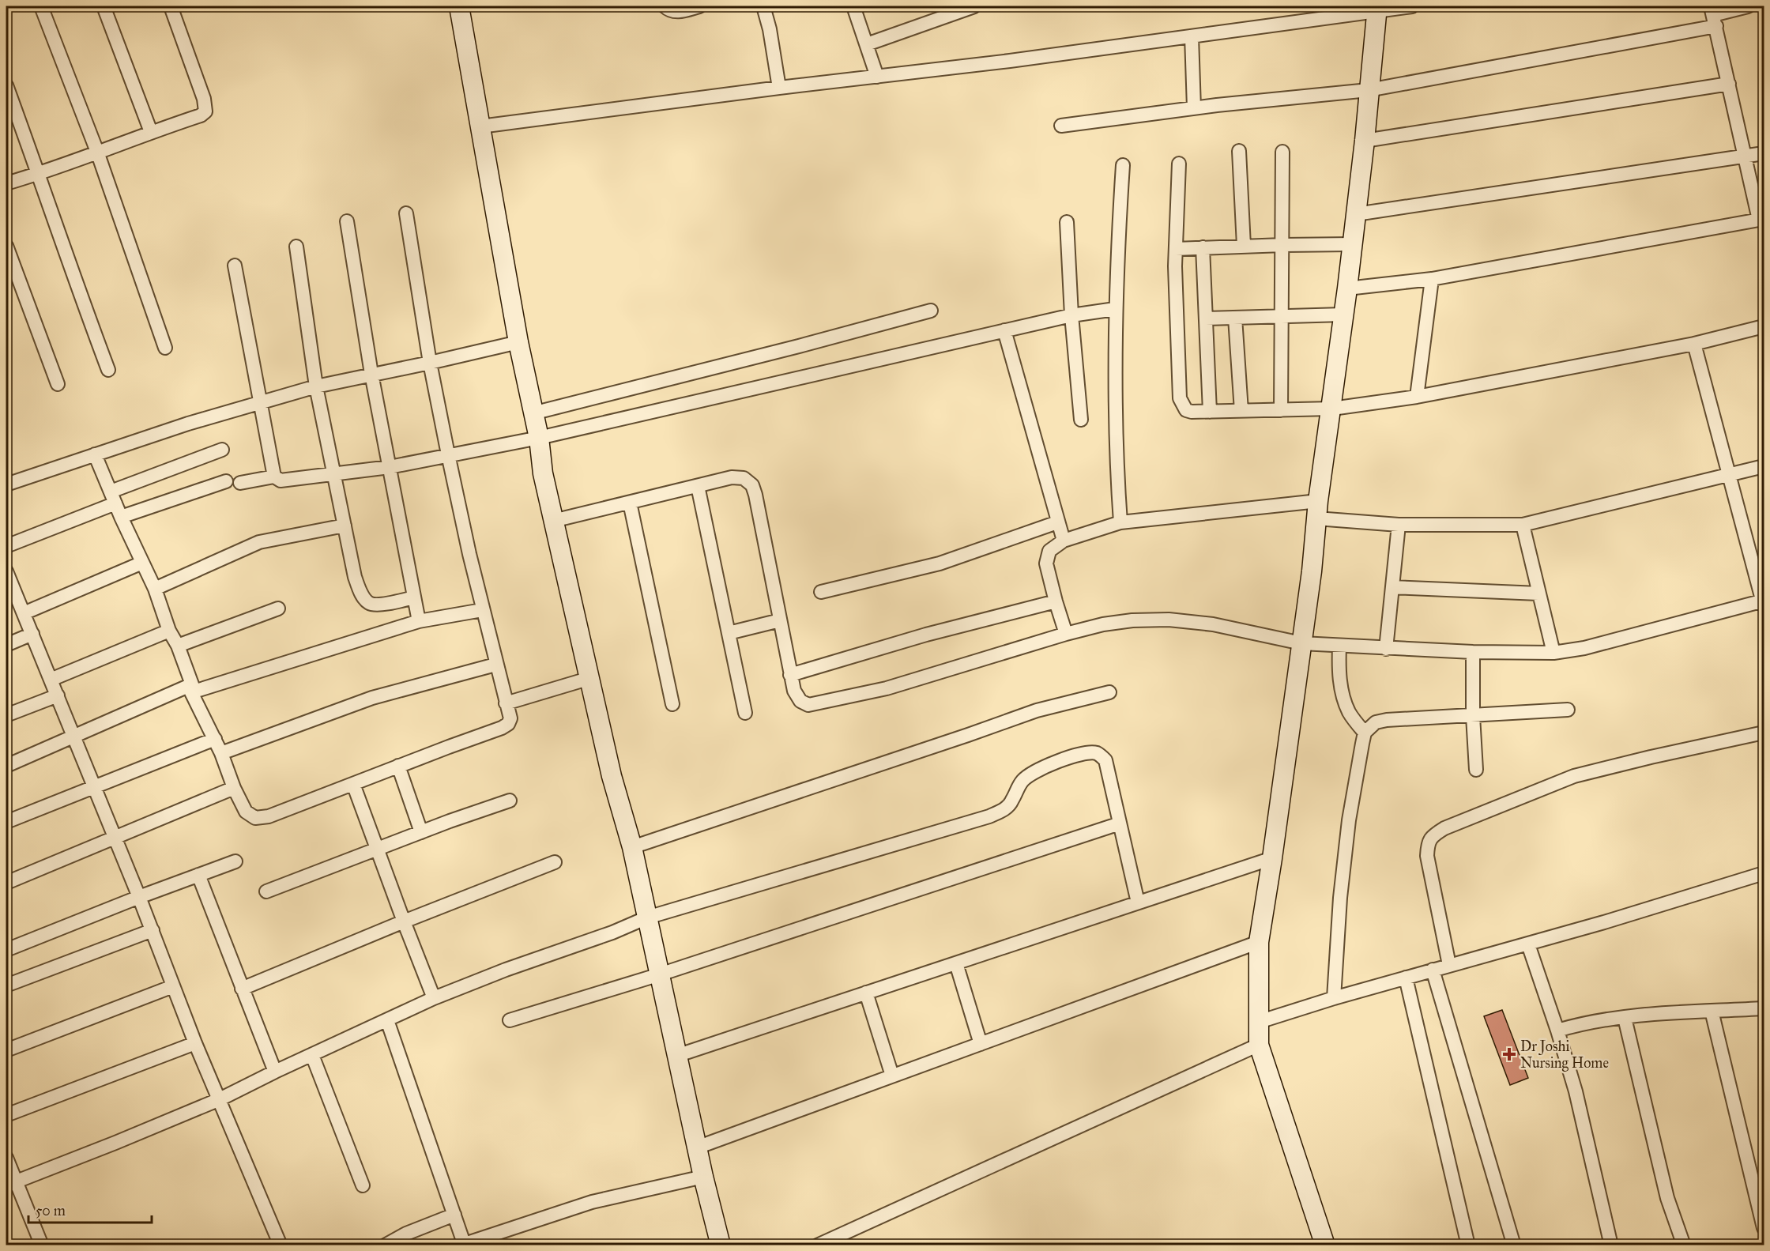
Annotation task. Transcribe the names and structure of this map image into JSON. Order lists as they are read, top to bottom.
{
  "places": {
    "health": ["Dr Joshi Nursing Home"]
  },
  "scale_bar": "50 m"
}
